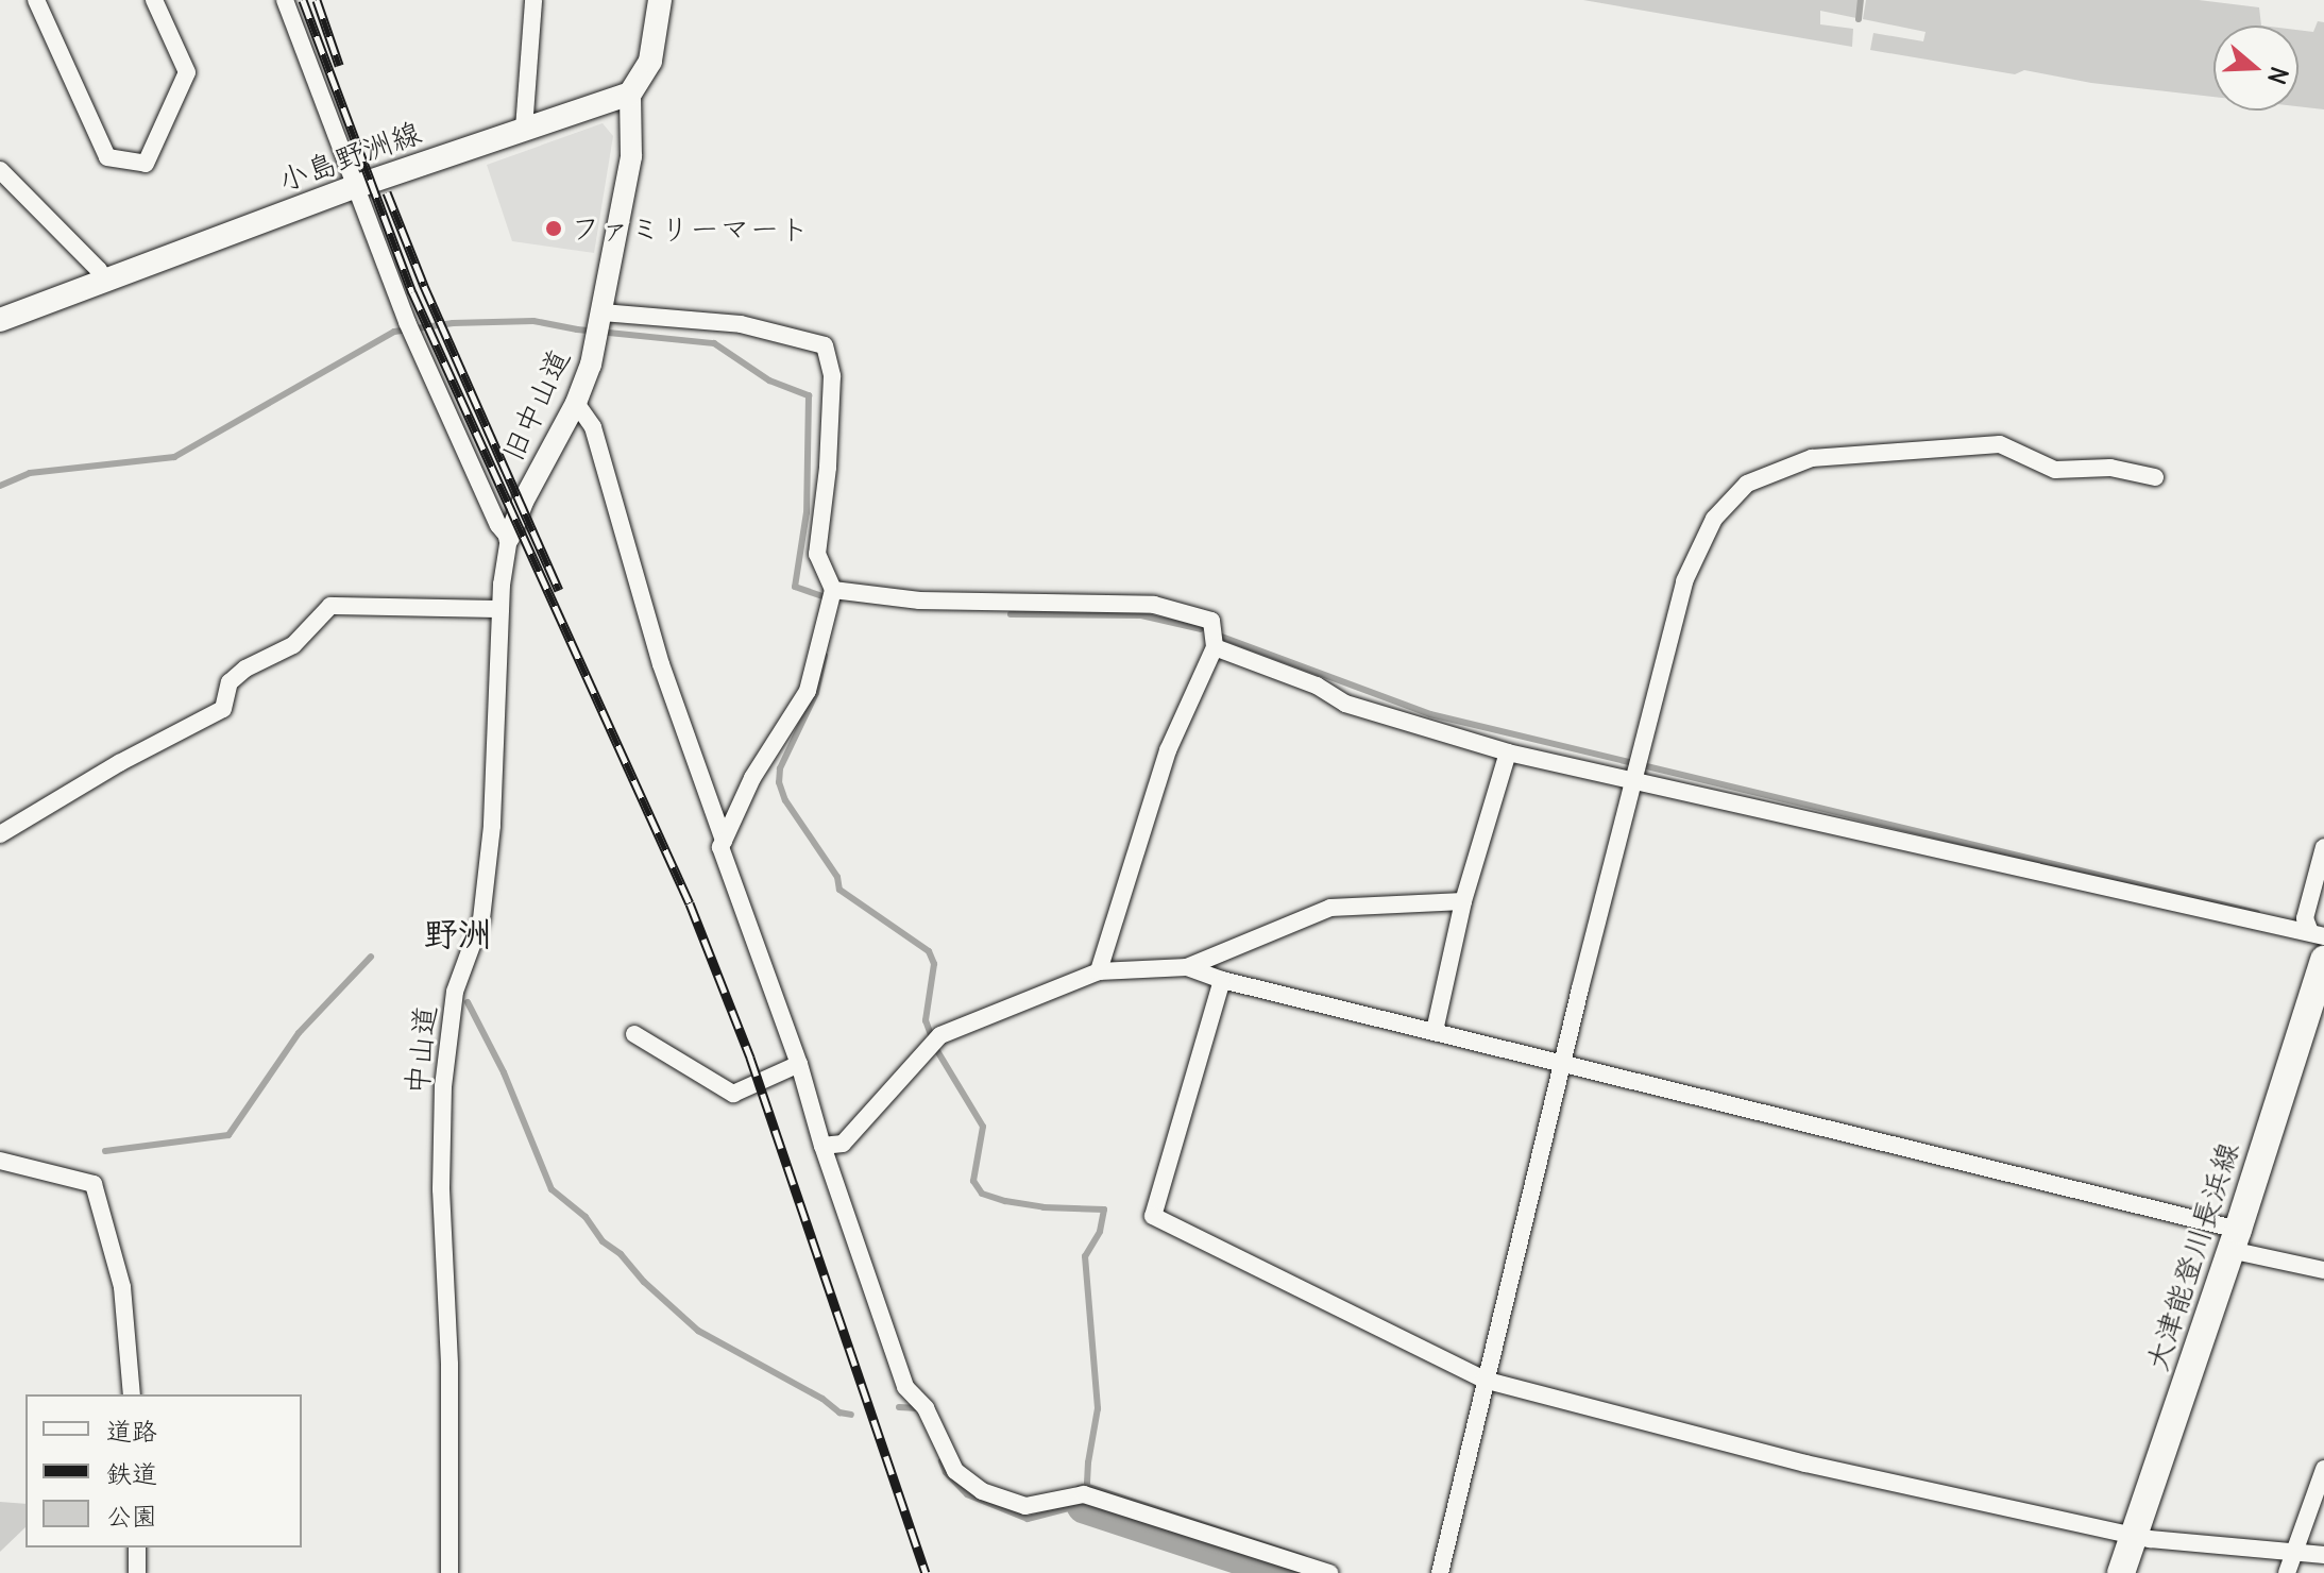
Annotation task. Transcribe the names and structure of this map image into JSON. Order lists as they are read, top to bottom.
{
  "streets": {
    "main road": ["小島野洲線", "大津能登川長浜線"],
    "street": ["旧中山道", "中山道"]
  },
  "crossings": [
    ["小島野洲線", "旧中山道"],
    ["旧中山道", "中山道"]
  ],
  "districts": ["野洲"],
  "places": ["ファミリーマート"],
  "legend": ["道路", "鉄道", "公園"],
  "north": "right"
}
